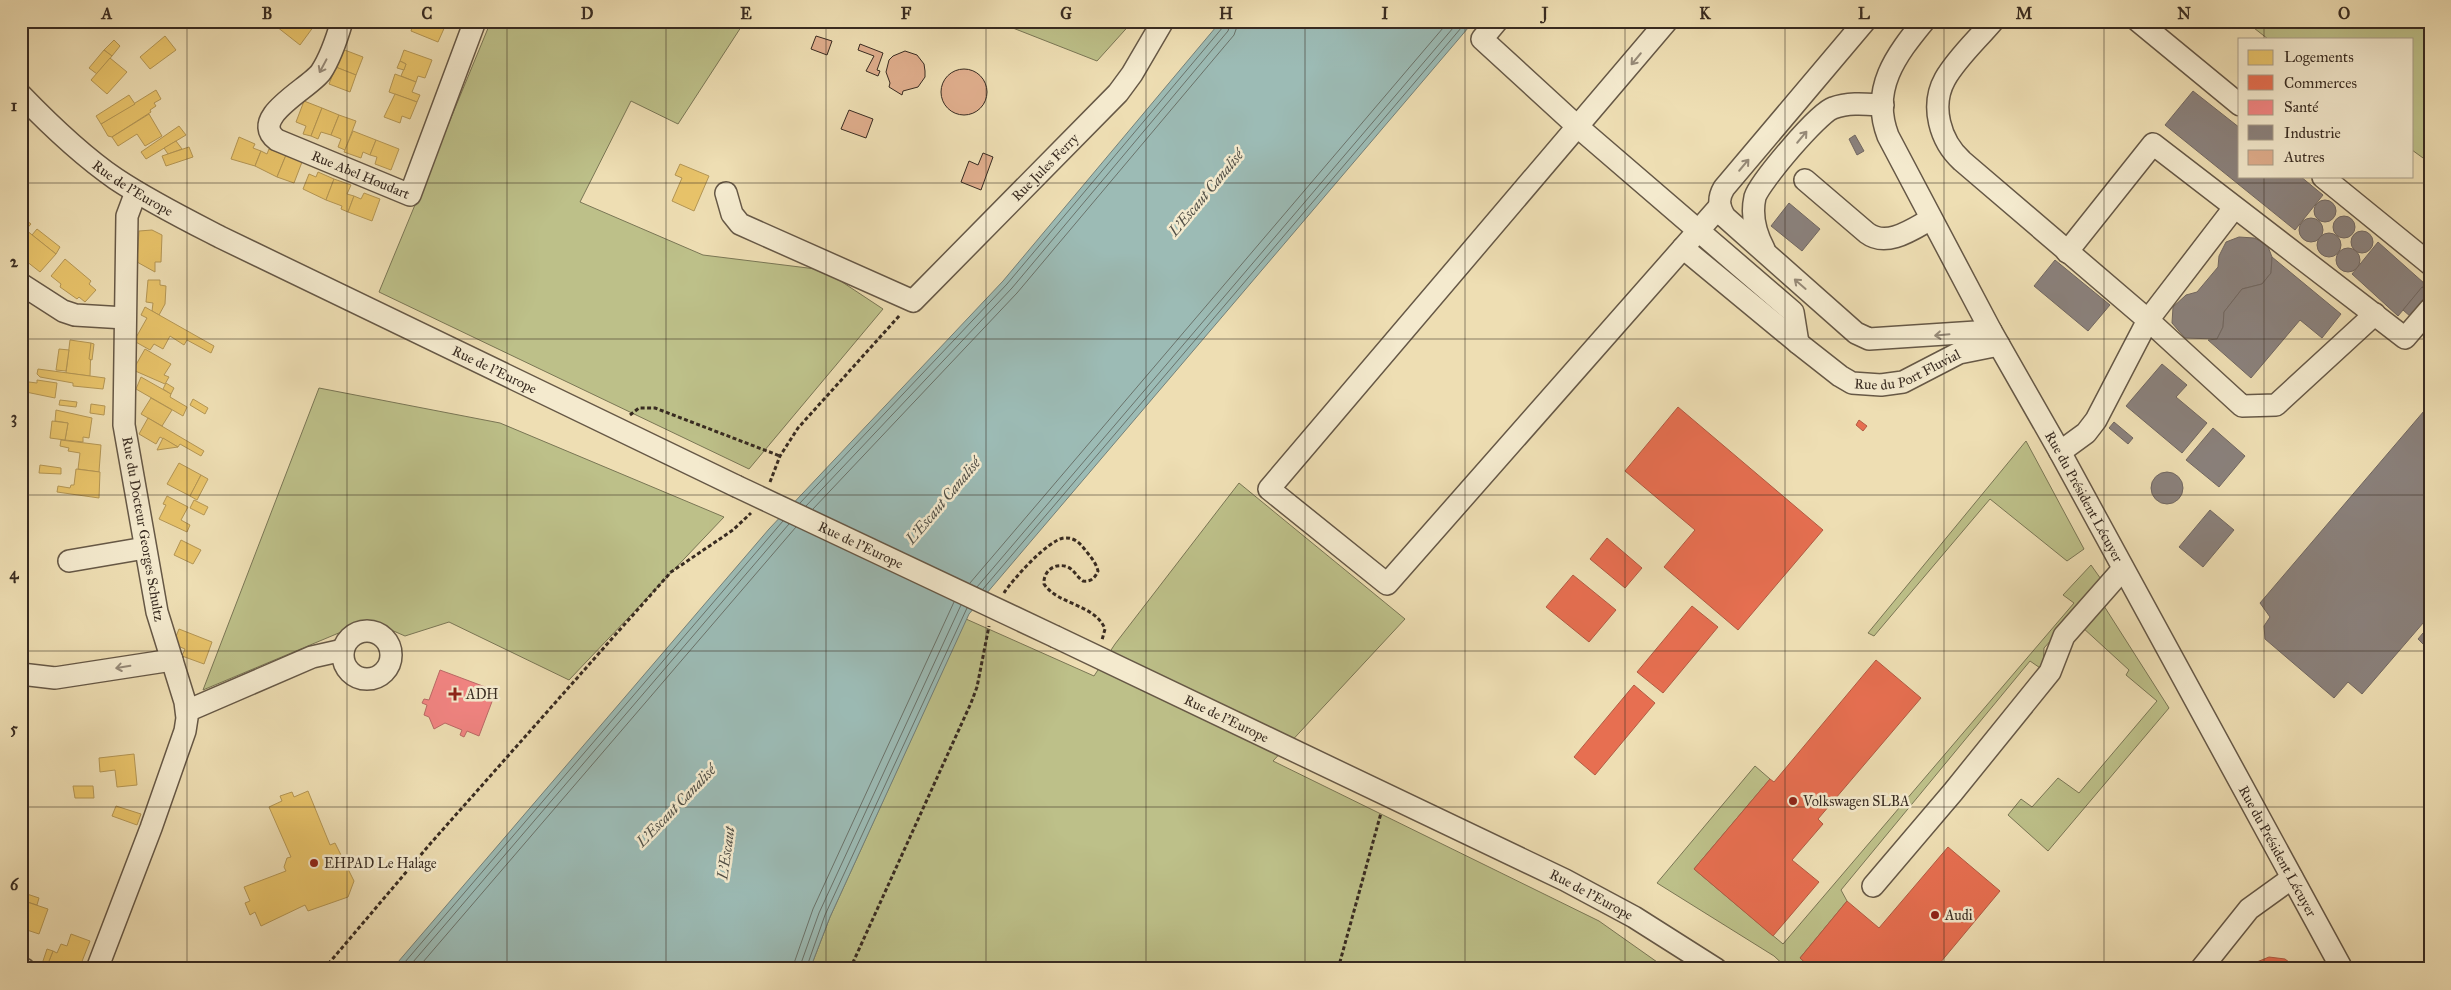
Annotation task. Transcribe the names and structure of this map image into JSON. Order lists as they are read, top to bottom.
{
  "streets": {
    "street": [
      "Rue Jules Ferry",
      "Rue Abel Houdart",
      "Rue de l'Europe",
      "Rue du Port Fluvial",
      "Rue du Président Lécuyer",
      "Rue du Docteur Georges Schultz"
    ]
  },
  "crossings": [
    ["Rue de l'Europe", "Rue du Docteur Georges Schultz"],
    ["Rue du Port Fluvial", "Rue du Président Lécuyer"]
  ],
  "water": ["L'Escaut Canalisé", "L'Escaut"],
  "places": {
    "health": ["ADH"],
    "other": ["Volkswagen SLBA", "EHPAD Le Halage", "Audi"]
  },
  "legend": [
    "Logements",
    "Commerces",
    "Santé",
    "Industrie",
    "Autres"
  ],
  "grid": {
    "columns": [
      "A",
      "B",
      "C",
      "D",
      "E",
      "F",
      "G",
      "H",
      "I",
      "J",
      "K",
      "L",
      "M",
      "N",
      "O"
    ],
    "rows": [
      "1",
      "2",
      "3",
      "4",
      "5",
      "6"
    ]
  }
}
